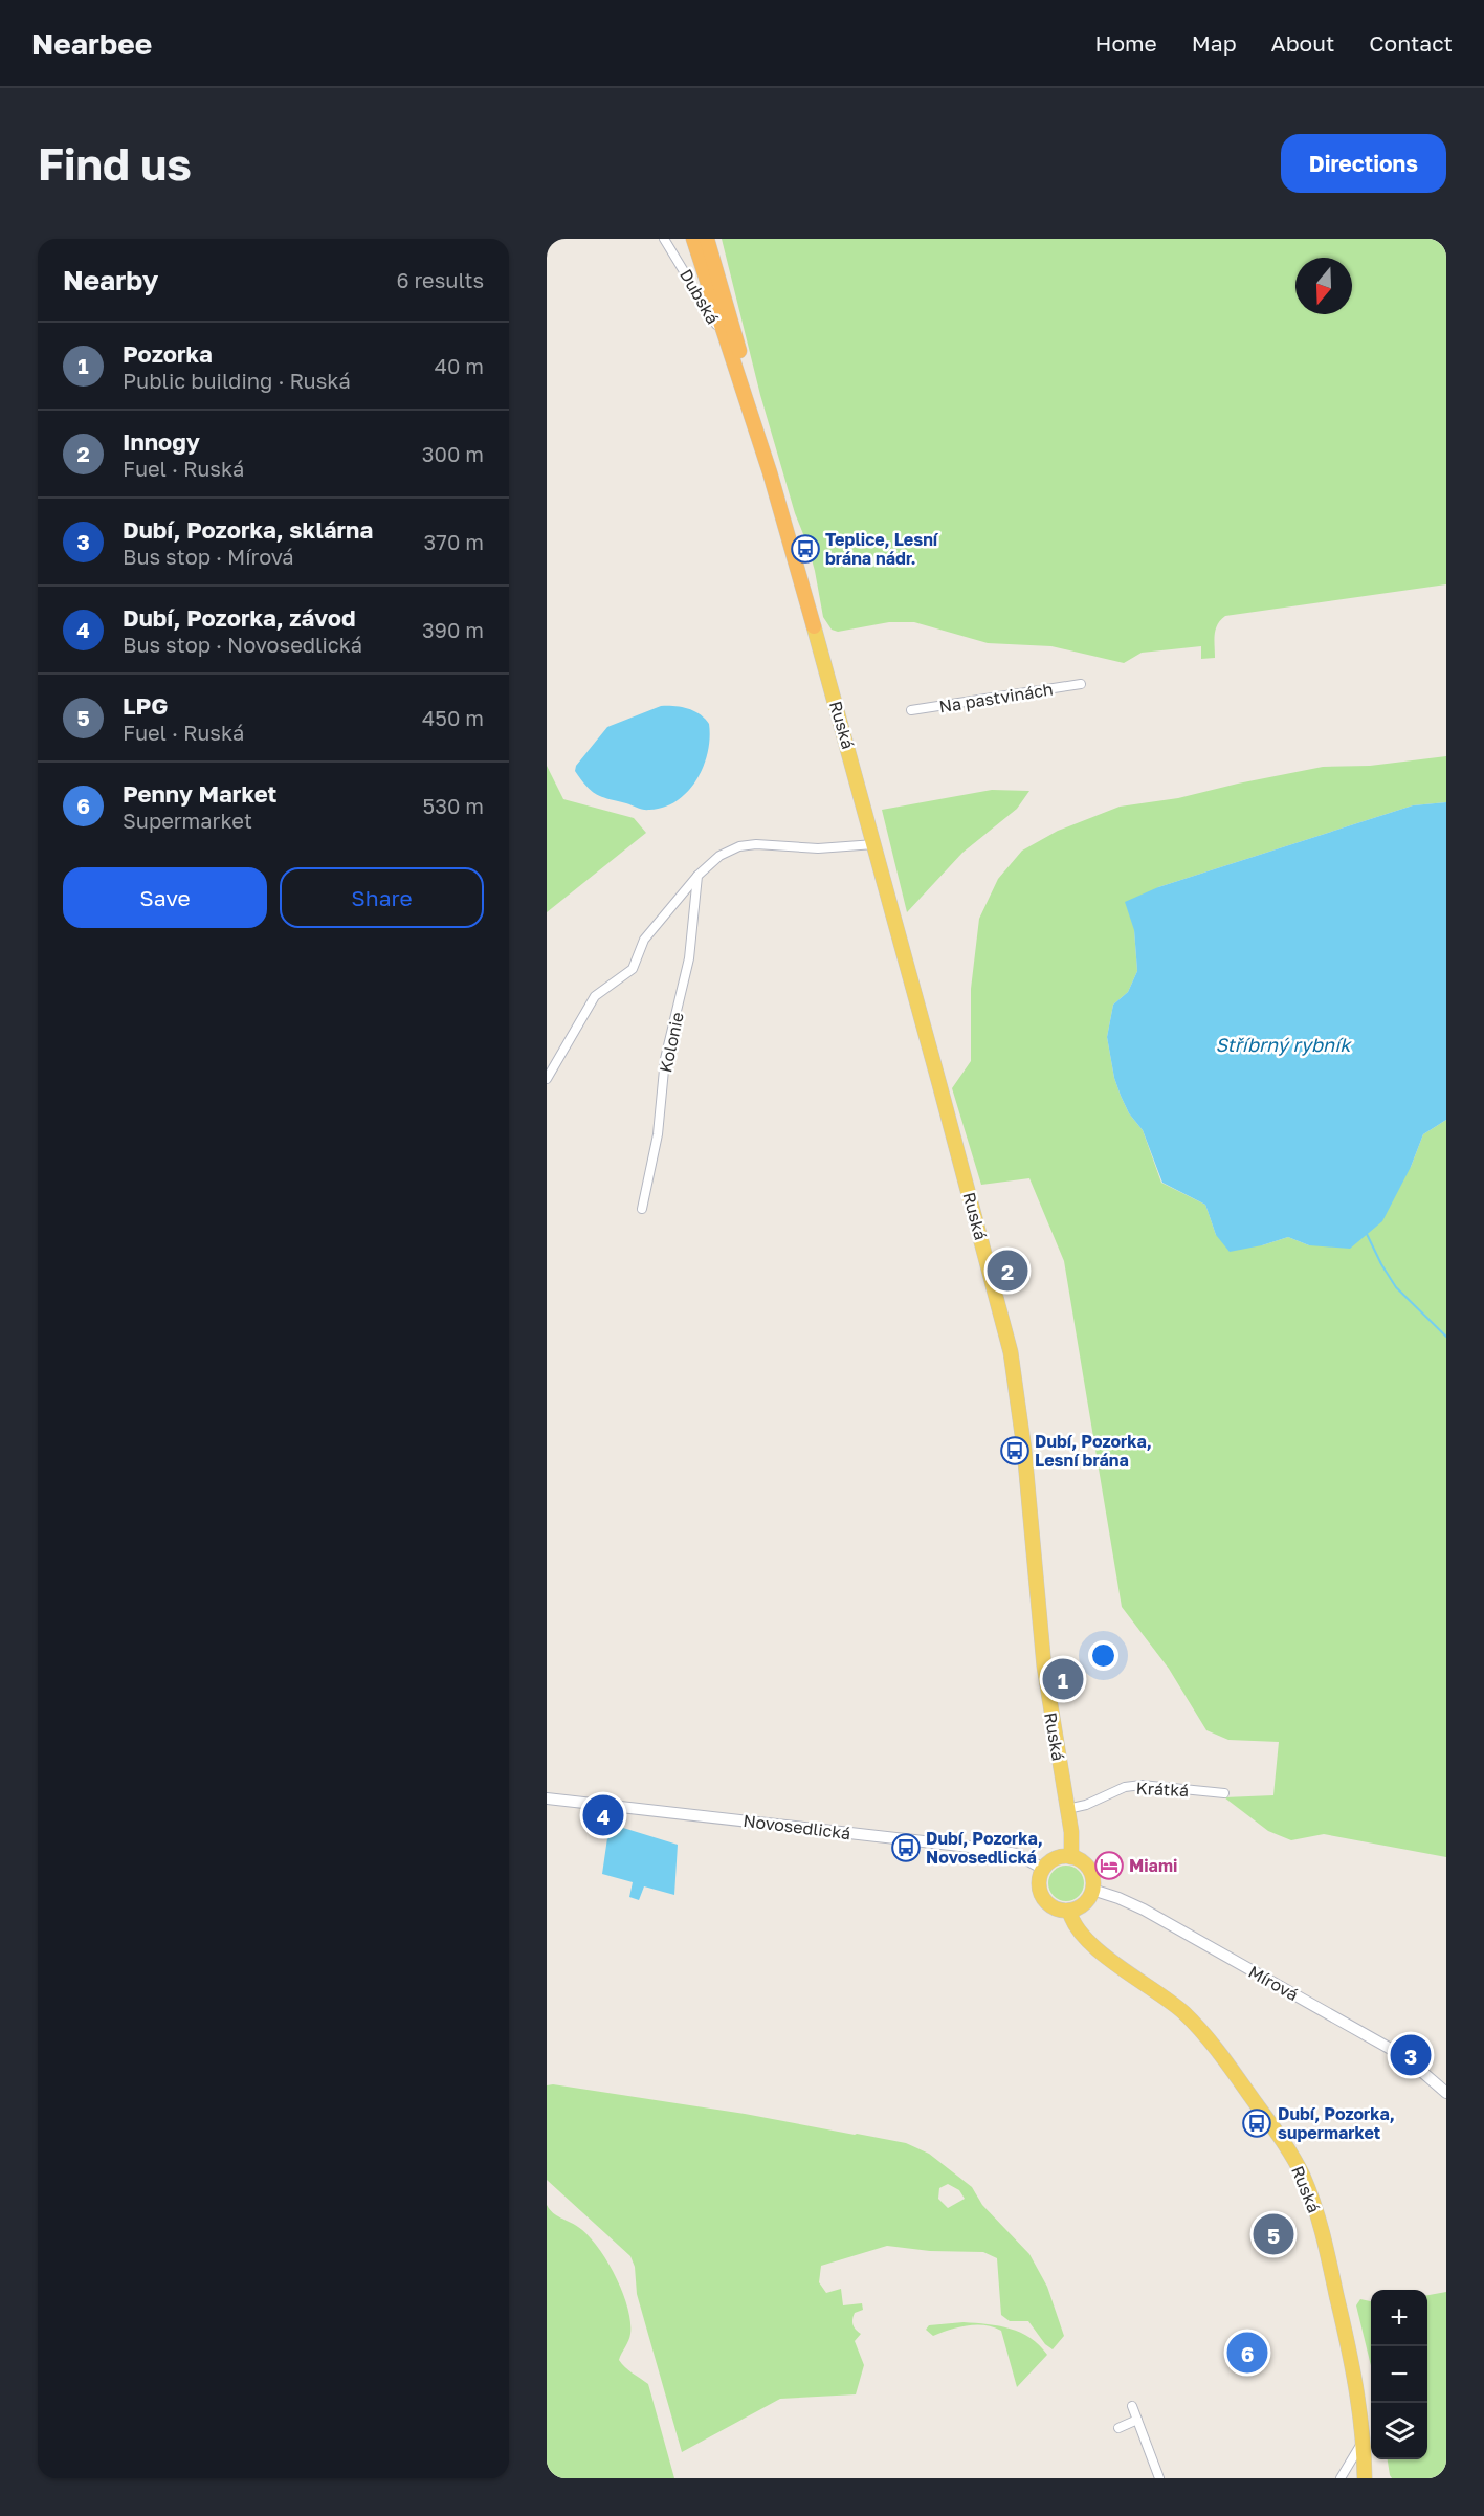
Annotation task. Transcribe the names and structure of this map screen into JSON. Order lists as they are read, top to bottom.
{
  "streets": {
    "main road": ["Ruská"],
    "street": [
      "Dubská",
      "Na pastvinách",
      "Kolonie",
      "Krátká",
      "Novosedlická",
      "Mírová"
    ]
  },
  "crossings": [
    ["Ruská", "Krátká"],
    ["Ruská", "Novosedlická"],
    ["Ruská", "Mírová"],
    ["Novosedlická", "Mírová"]
  ],
  "water": ["Stříbrný rybník"],
  "places": {
    "bus stop": [
      "Teplice, Lesní brána nádr.",
      "Dubí, Pozorka, Lesní brána",
      "Dubí, Pozorka, Novosedlická",
      "Dubí, Pozorka, supermarket"
    ],
    "hotel": ["Miami"]
  },
  "north": "bottom",
  "page": {
    "header": "Nearbee",
    "nav": [
      "Home",
      "Map",
      "About",
      "Contact"
    ],
    "buttons": [
      "Directions",
      ["Save", "Share"]
    ],
    "title": "Find us",
    "heading": ["Nearby", "6 results"],
    "list": [
      {
        "mark": "1",
        "name": "Pozorka",
        "note": "Public building · Ruská",
        "value": "40 m"
      },
      {
        "mark": "2",
        "name": "Innogy",
        "note": "Fuel · Ruská",
        "value": "300 m"
      },
      {
        "mark": "3",
        "name": "Dubí, Pozorka, sklárna",
        "note": "Bus stop · Mírová",
        "value": "370 m"
      },
      {
        "mark": "4",
        "name": "Dubí, Pozorka, závod",
        "note": "Bus stop · Novosedlická",
        "value": "390 m"
      },
      {
        "mark": "5",
        "name": "LPG",
        "note": "Fuel · Ruská",
        "value": "450 m"
      },
      {
        "mark": "6",
        "name": "Penny Market",
        "note": "Supermarket",
        "value": "530 m"
      }
    ],
    "pins": [
      "2",
      "1",
      "4",
      "3",
      "5",
      "6"
    ],
    "map_buttons": ["+", "−"]
  }
}
